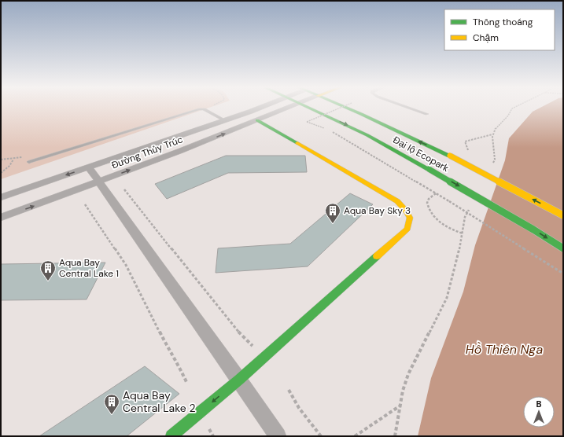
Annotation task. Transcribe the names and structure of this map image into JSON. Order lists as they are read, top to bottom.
{
  "streets": {
    "main road": ["Đại lộ Ecopark"],
    "street": ["Đường Thủy Trúc"]
  },
  "water": ["Hồ Thiên Nga"],
  "places": {
    "building": ["Aqua Bay Sky 3", "Aqua Bay Central Lake 1", "Aqua Bay Central Lake 2"]
  },
  "legend": ["Thông thoáng", "Chậm"],
  "north": "top"
}
